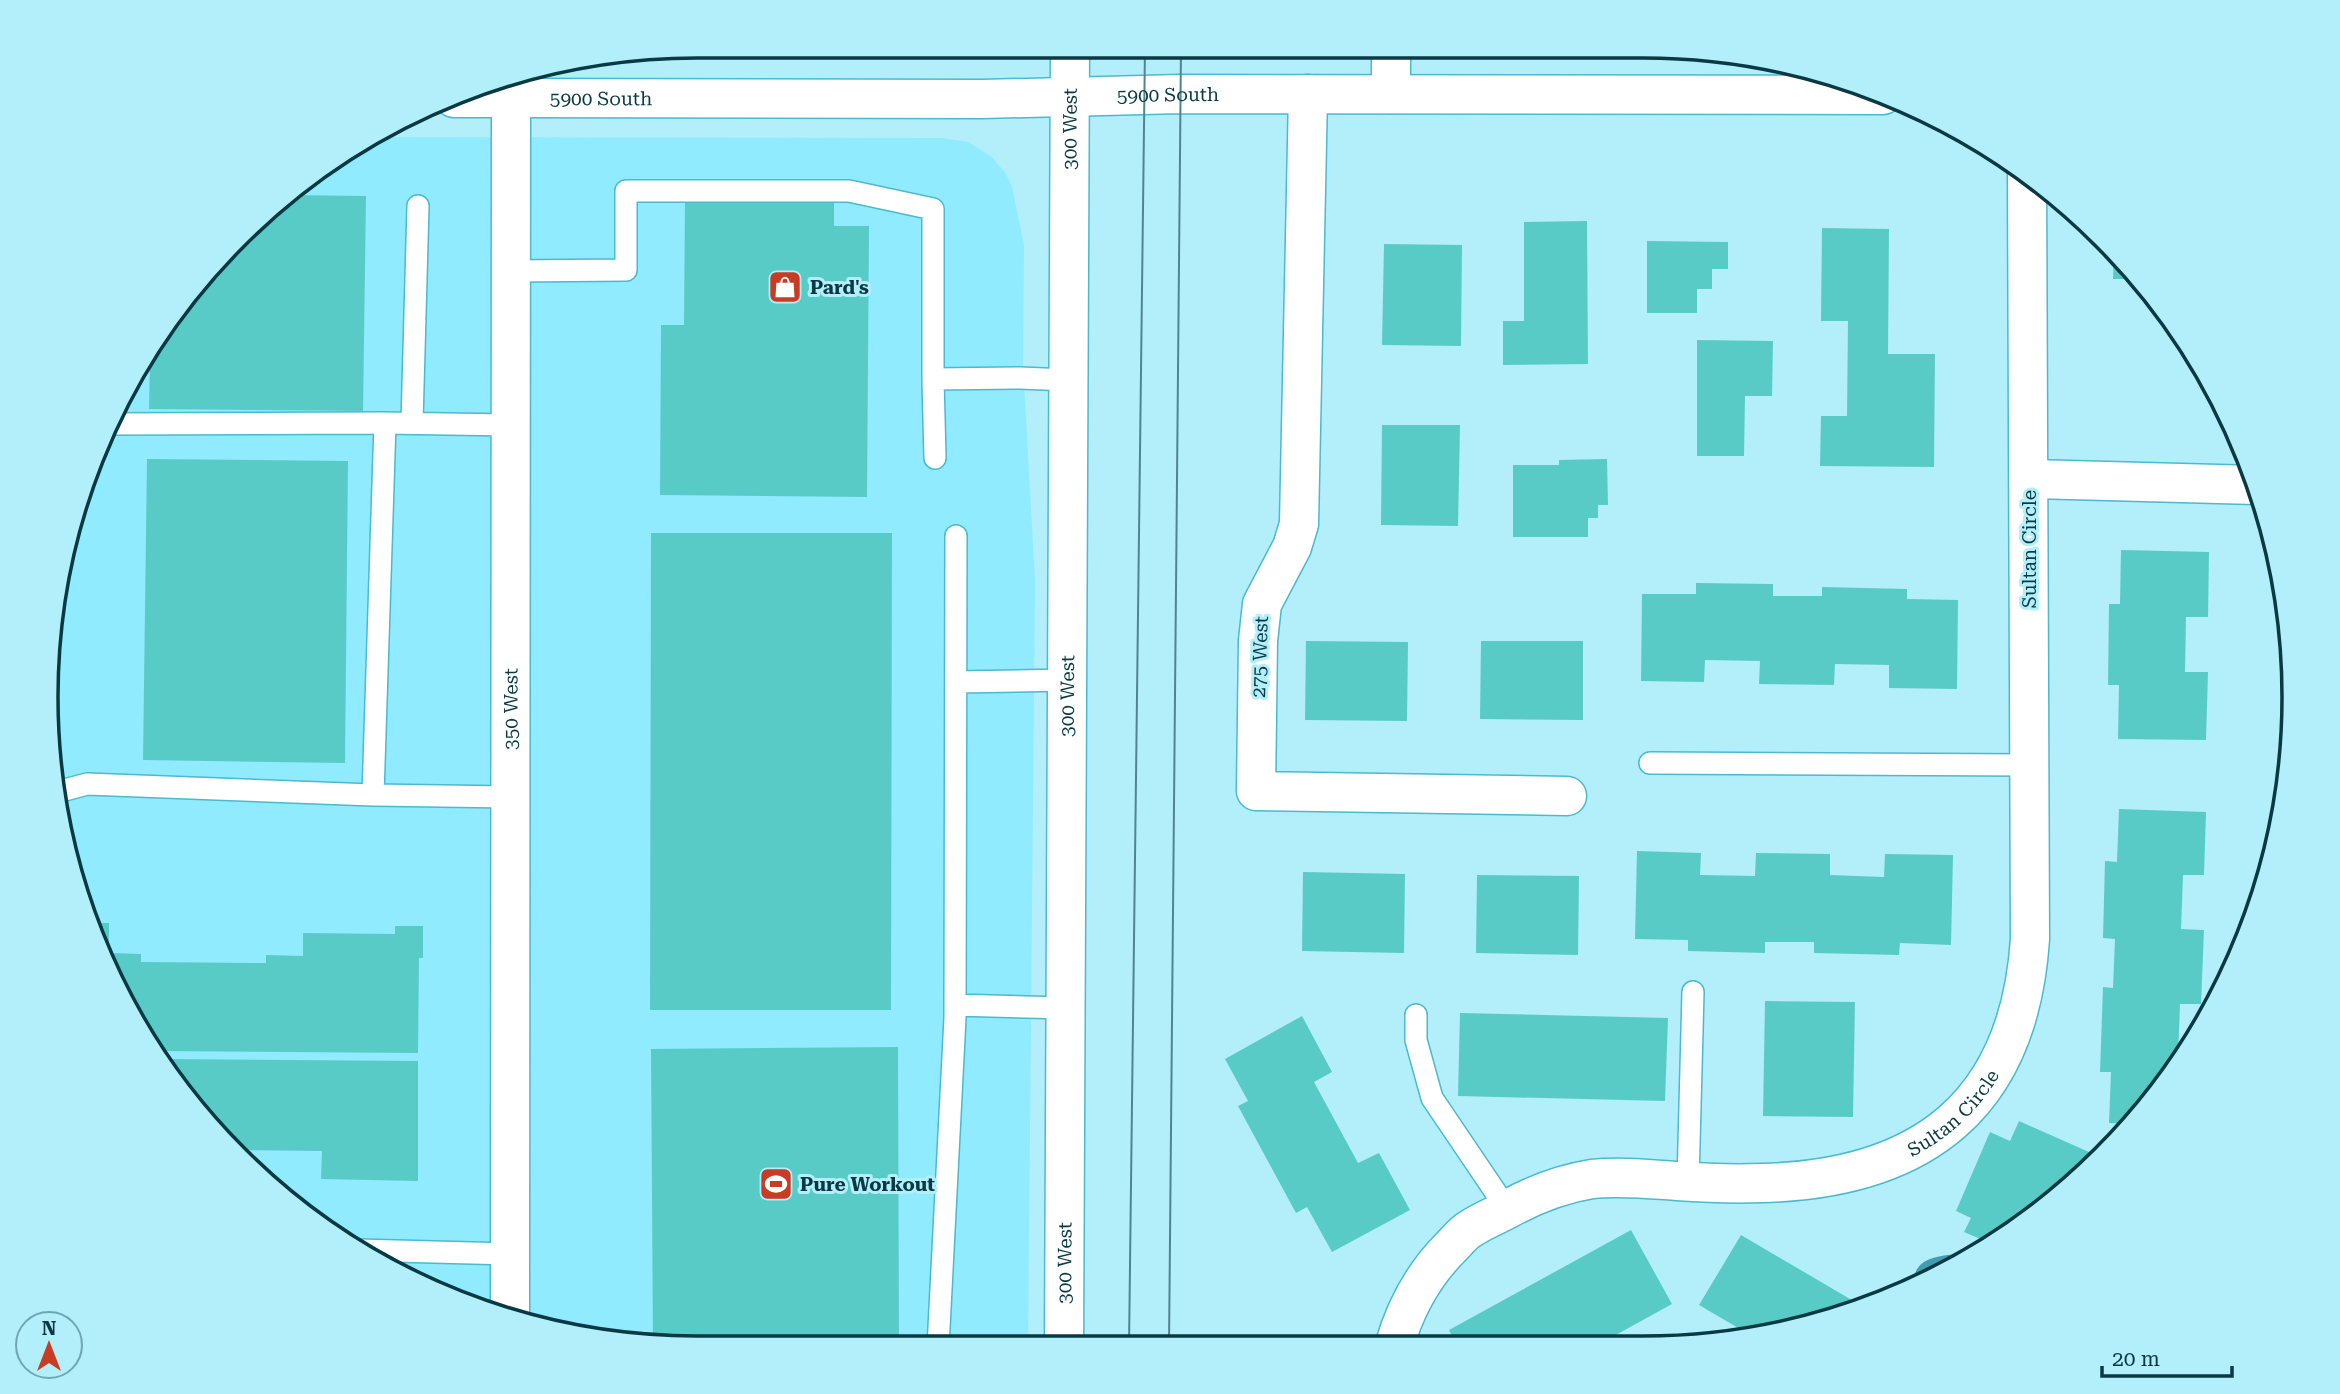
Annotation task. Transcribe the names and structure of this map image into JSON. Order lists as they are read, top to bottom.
{
  "streets": {
    "street": [
      "5900 South",
      "300 West",
      "Sultan Circle",
      "275 West",
      "350 West"
    ]
  },
  "crossings": [
    ["5900 South", "300 West"],
    ["5900 South", "275 West"],
    ["5900 South", "350 West"]
  ],
  "places": {
    "shop": ["Pard's"],
    "sports": ["Pure Workout"]
  },
  "scale_bar": "20 m",
  "north": "top"
}
